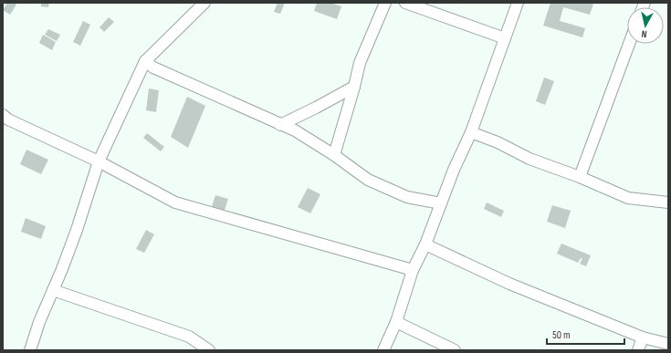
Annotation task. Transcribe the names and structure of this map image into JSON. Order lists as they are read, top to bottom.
{
  "scale_bar": "50 m",
  "north": "bottom"
}
